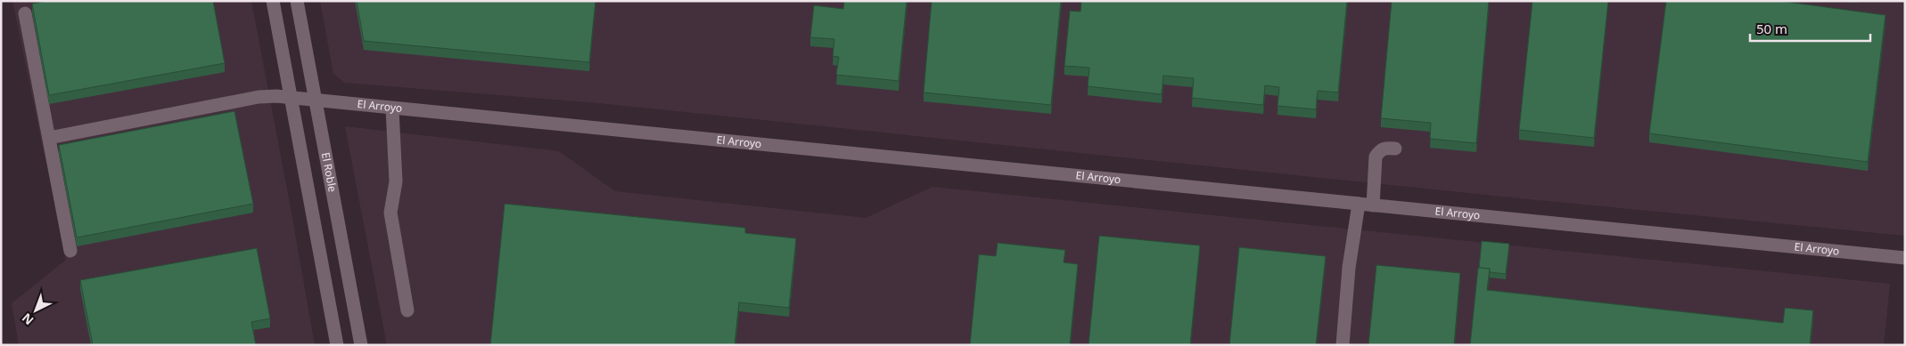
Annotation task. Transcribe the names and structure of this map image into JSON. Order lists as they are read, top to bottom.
{
  "streets": {
    "street": ["El Arroyo", "El Roble"]
  },
  "crossings": [
    ["El Arroyo", "El Roble"]
  ],
  "scale_bar": "50 m",
  "north": "bottom left"
}
